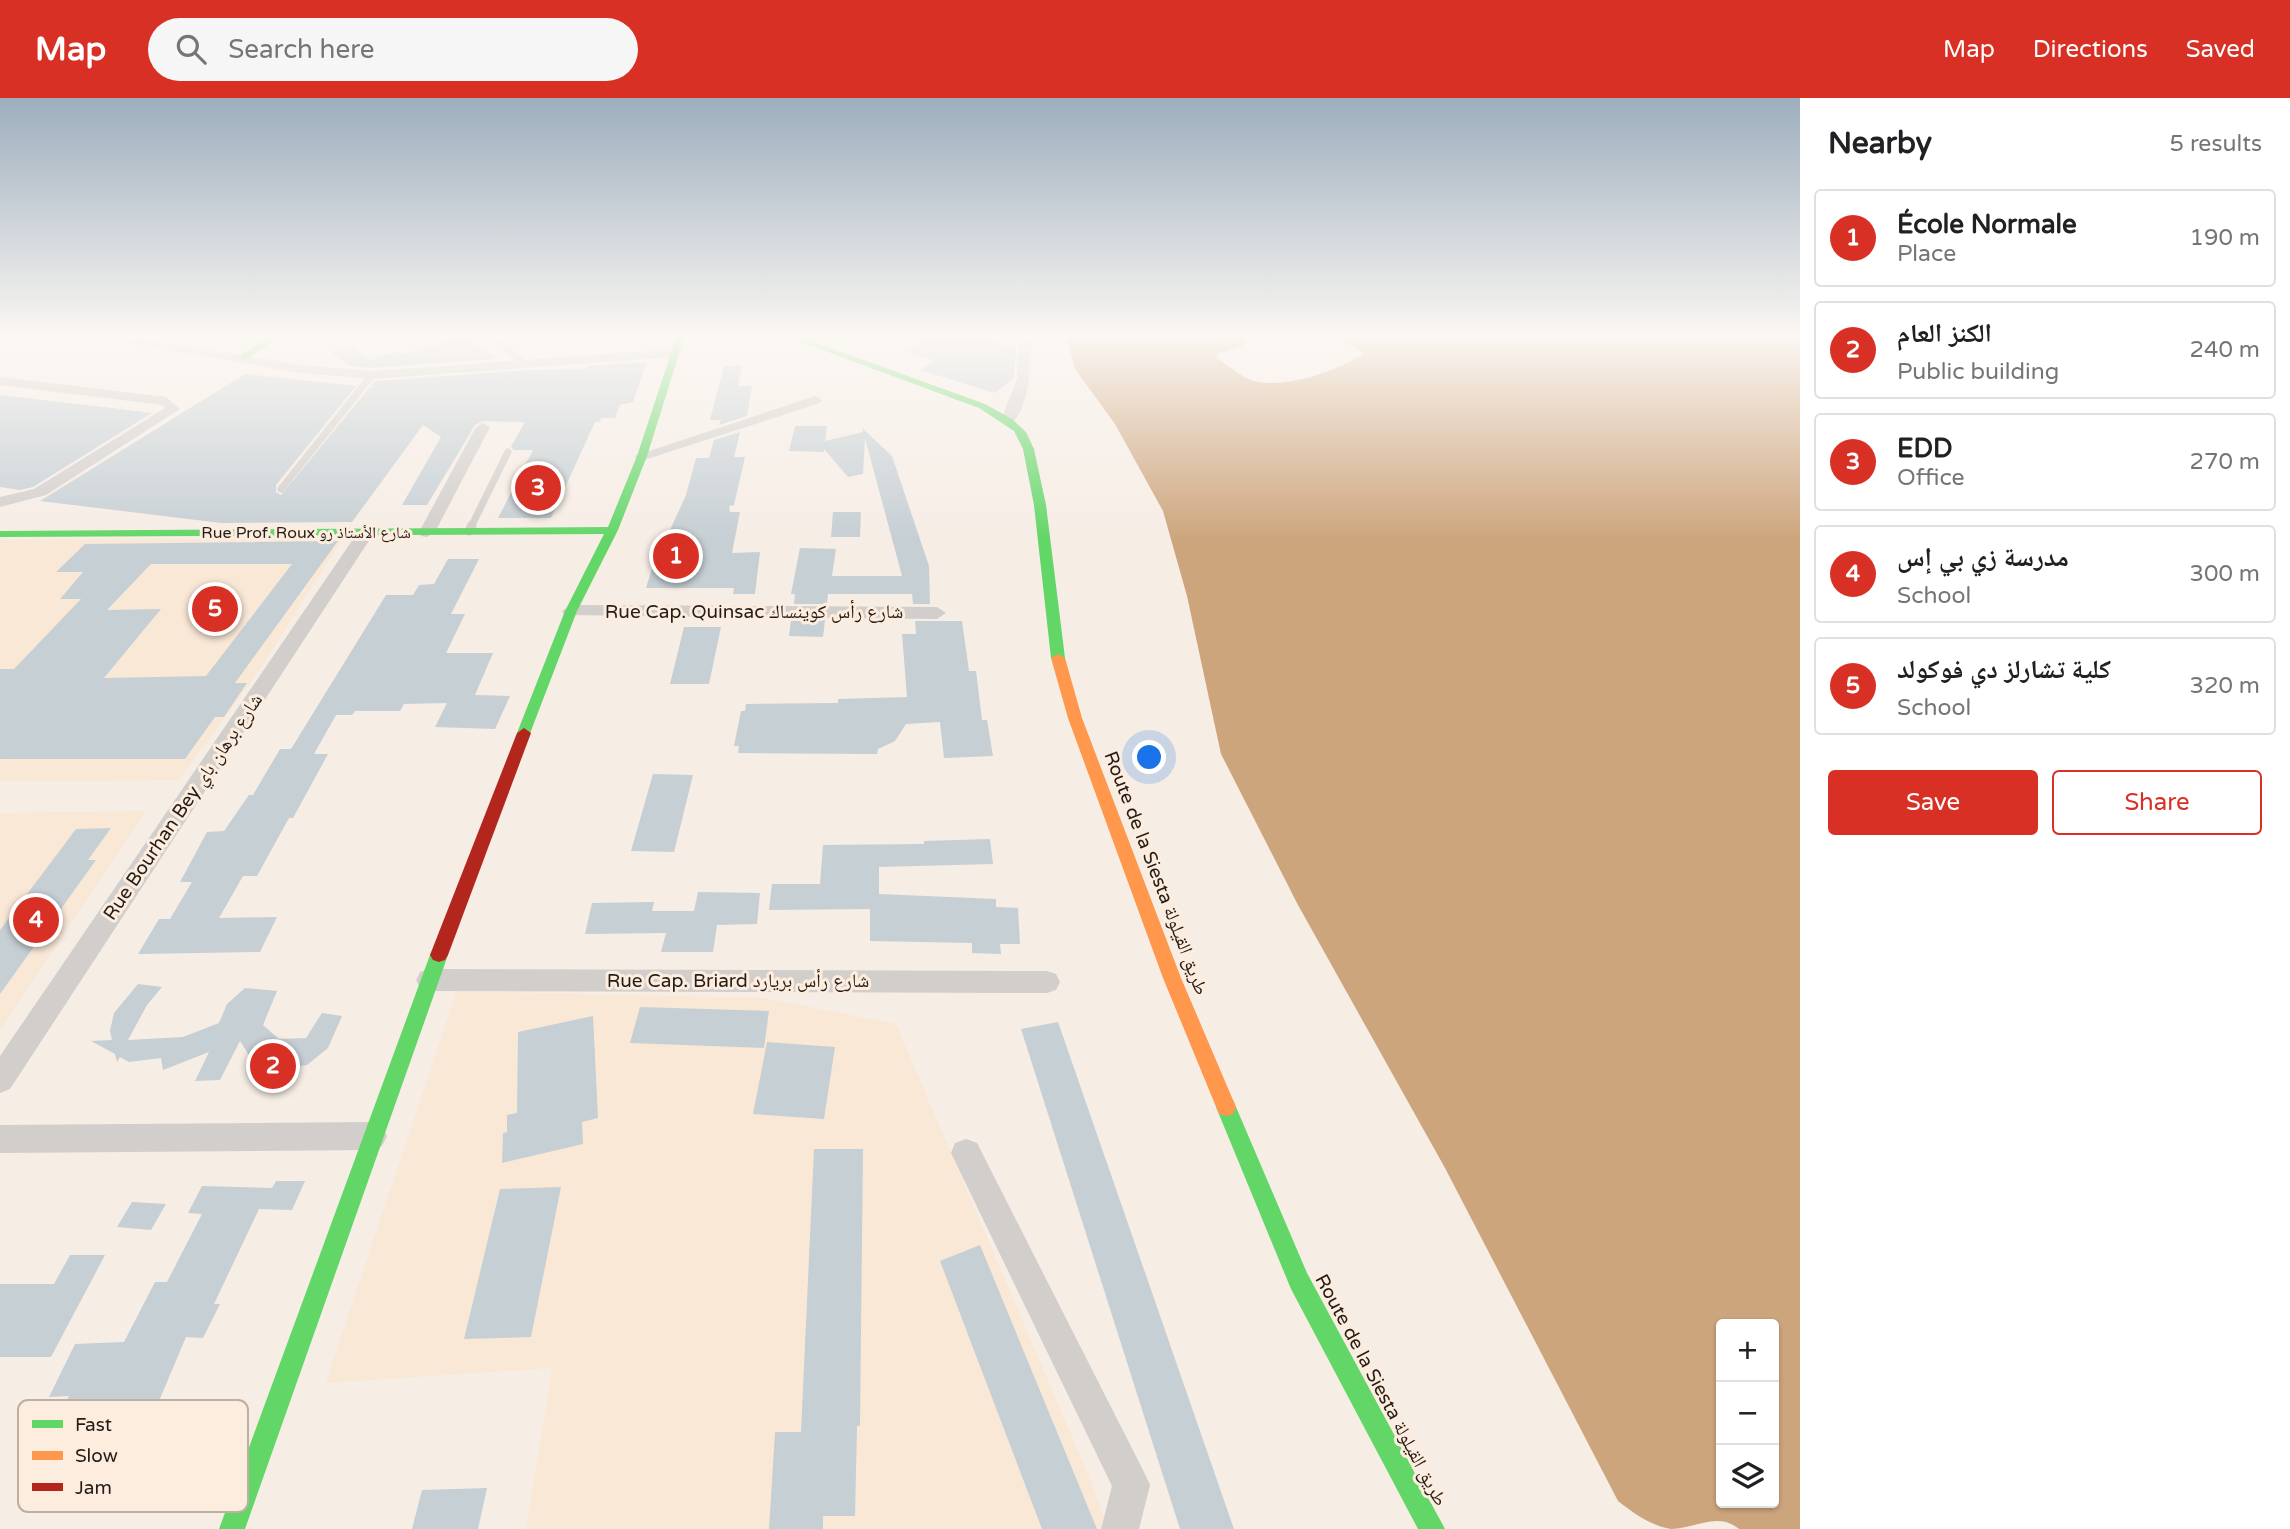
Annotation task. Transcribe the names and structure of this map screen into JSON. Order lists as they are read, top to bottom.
{
  "streets": {
    "main road": ["Rue Prof. Roux شارع الأستاذ رو", "Route de la Siesta طريق القيلولة"],
    "street": ["Rue Cap. Quinsac شارع رأس كوينساك", "Rue Bourhan Bey شارع برهان باي", "Rue Cap. Briard شارع رأس بريارد"]
  },
  "crossings": [
    ["Rue Prof. Roux شارع الأستاذ رو", "Rue Bourhan Bey شارع برهان باي"]
  ],
  "legend": ["Fast", "Slow", "Jam"],
  "page": {
    "header": "Map",
    "search": "Search here",
    "nav": ["Map", "Directions", "Saved"],
    "heading": ["Nearby", "5 results"],
    "list": [
      {
        "mark": "1",
        "name": "École Normale",
        "note": "Place",
        "value": "190 m"
      },
      {
        "mark": "2",
        "name": "الكنز العام",
        "note": "Public building",
        "value": "240 m"
      },
      {
        "mark": "3",
        "name": "EDD",
        "note": "Office",
        "value": "270 m"
      },
      {
        "mark": "4",
        "name": "مدرسة زي بي إس",
        "note": "School",
        "value": "300 m"
      },
      {
        "mark": "5",
        "name": "كلية تشارلز دي فوكولد",
        "note": "School",
        "value": "320 m"
      }
    ],
    "pins": [
      "3",
      "1",
      "5",
      "4",
      "2"
    ],
    "buttons": ["Save", "Share"],
    "map_buttons": ["+", "−"]
  }
}
